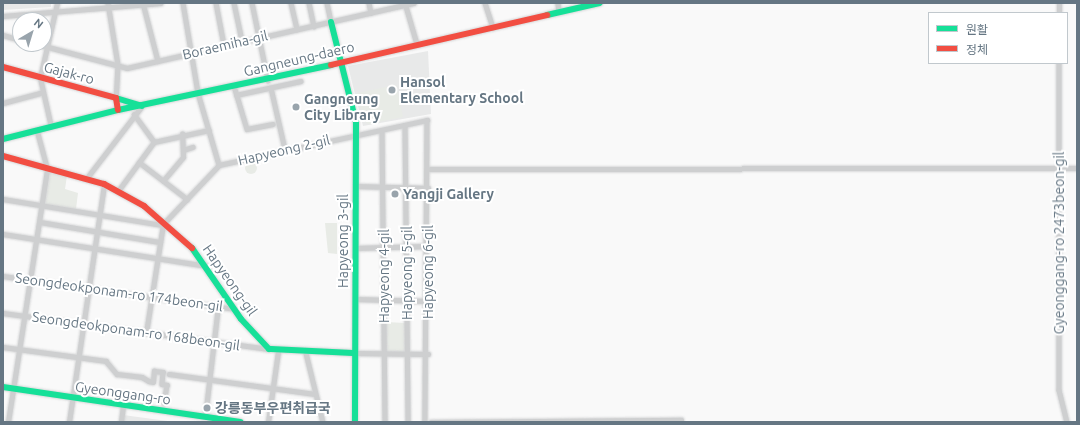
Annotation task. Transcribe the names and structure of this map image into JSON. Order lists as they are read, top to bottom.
{
  "streets": {
    "street": [
      "Boraemiha-gil",
      "Gangneung-daero",
      "Gajak-ro",
      "Hapyeong 2-gil",
      "Hapyeong 3-gil",
      "Gyeonggang-ro 2473beon-gil",
      "Hapyeong 6-gil",
      "Hapyeong 5-gil",
      "Hapyeong 4-gil",
      "Hapyeong-gil",
      "Seongdeokponam-ro 174beon-gil",
      "Seongdeokponam-ro 168beon-gil",
      "Gyeonggang-ro"
    ]
  },
  "crossings": [
    ["Boraemiha-gil", "Hapyeong 3-gil"],
    ["Gangneung-daero", "Gajak-ro"],
    ["Gangneung-daero", "Hapyeong 3-gil"],
    ["Hapyeong 2-gil", "Hapyeong 3-gil"],
    ["Hapyeong 2-gil", "Hapyeong 6-gil"],
    ["Hapyeong 2-gil", "Hapyeong 5-gil"],
    ["Hapyeong 2-gil", "Hapyeong 4-gil"],
    ["Hapyeong 2-gil", "Hapyeong-gil"],
    ["Hapyeong-gil", "Seongdeokponam-ro 174beon-gil"],
    ["Hapyeong-gil", "Seongdeokponam-ro 168beon-gil"]
  ],
  "places": [
    "Hansol Elementary School",
    "Gangneung City Library",
    "Yangji Gallery",
    "강릉동부우편취급국"
  ],
  "legend": ["원활", "정체"],
  "north": "top right"
}
